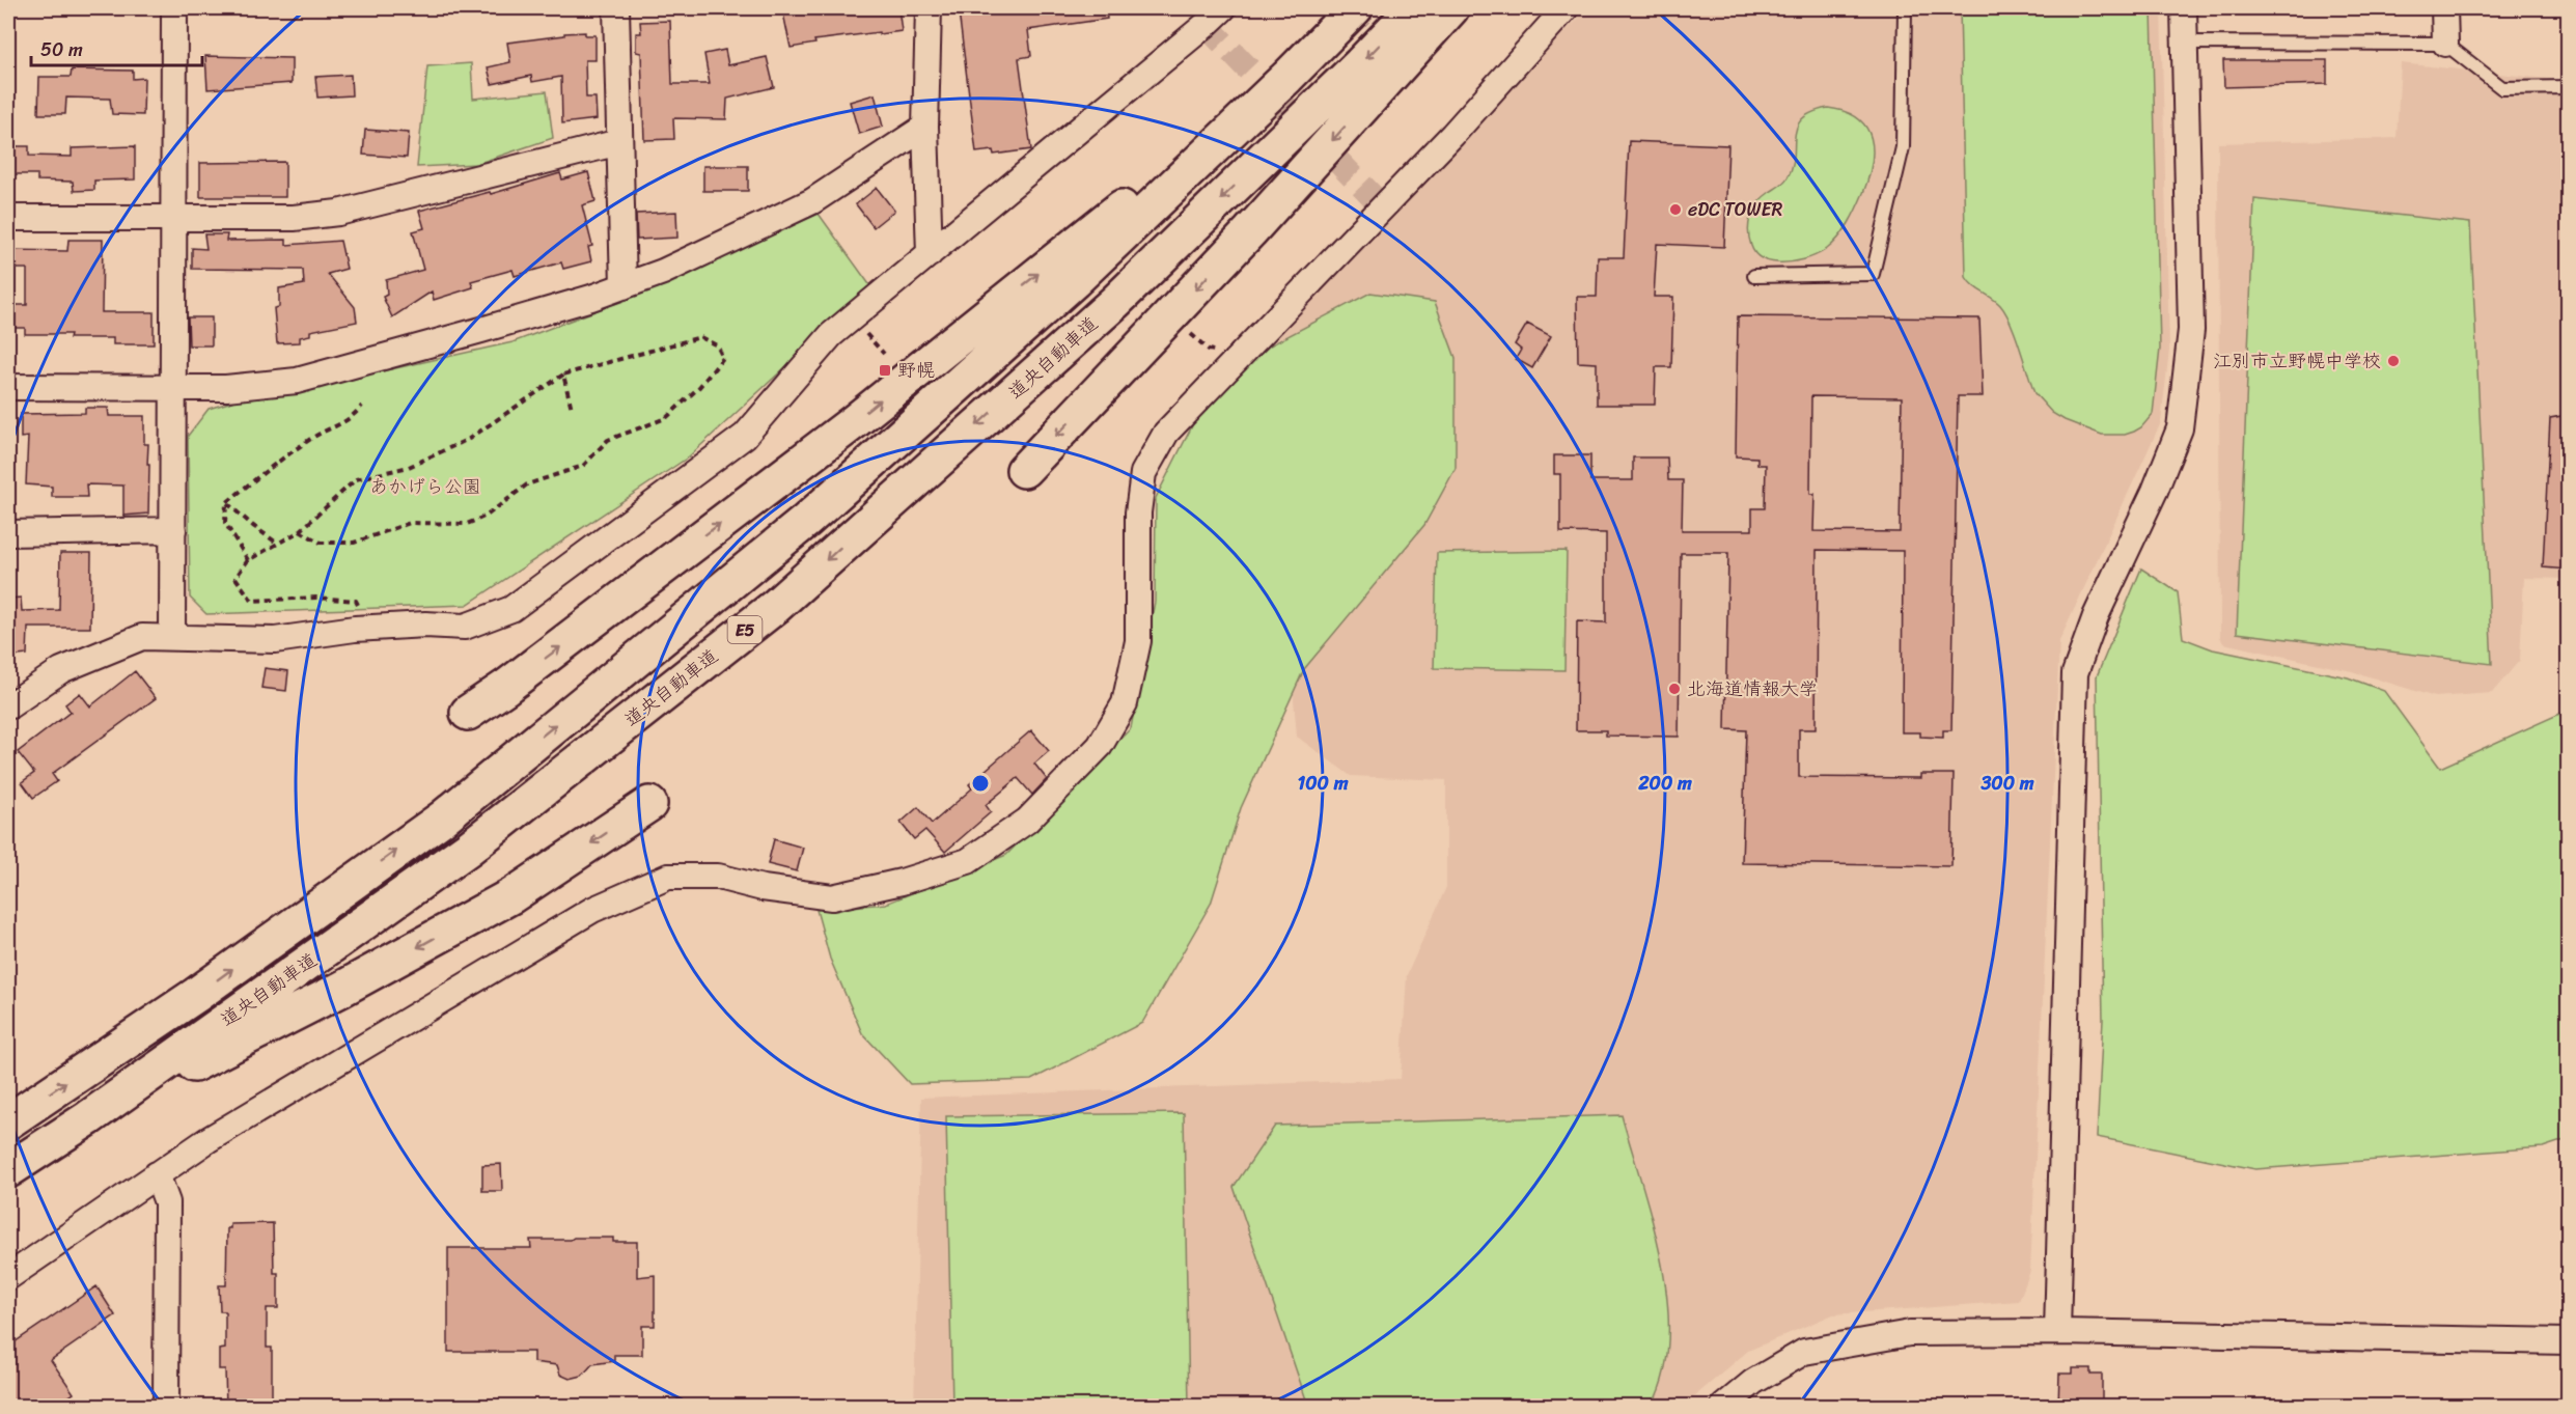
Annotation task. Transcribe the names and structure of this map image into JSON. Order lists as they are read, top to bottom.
{
  "streets": {
    "highway": ["道央自動車道", "E5"]
  },
  "parks": ["あかげら公園"],
  "places": {
    "other": ["eDC TOWER", "江別市立野幌中学校", "北海道情報大学"],
    "transit": ["野幌"]
  },
  "scale_bar": "50 m",
  "rings": ["100 m", "200 m", "300 m"]
}
